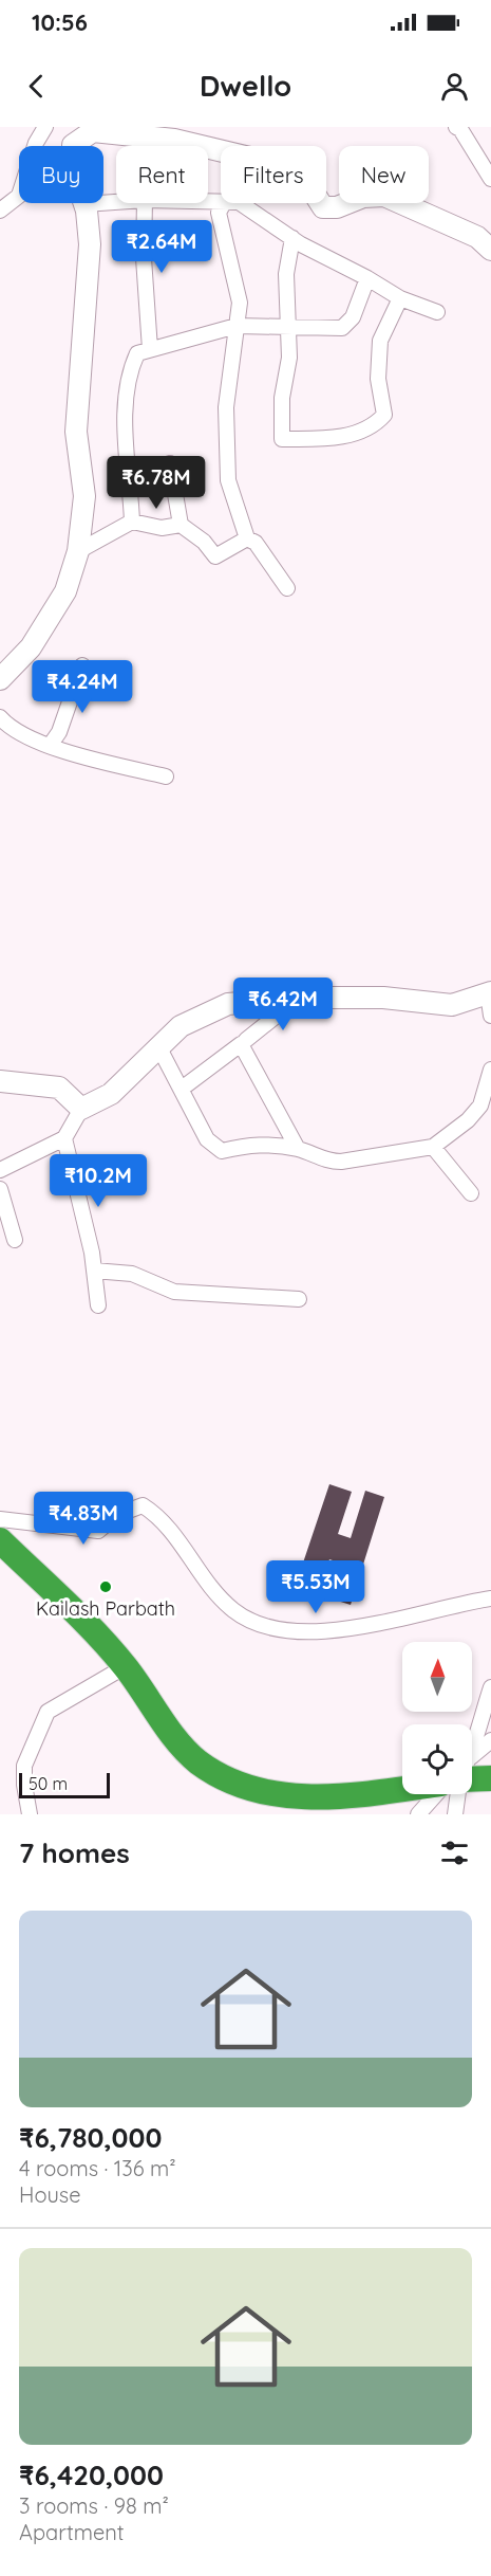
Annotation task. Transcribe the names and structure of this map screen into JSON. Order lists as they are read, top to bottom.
{
  "places": ["Kailash Parbath"],
  "scale_bar": "50 m",
  "north": "top",
  "page": {
    "status": "10:56",
    "header": "Dwello",
    "chip": [
      "Buy",
      "Rent",
      "Filters",
      "New"
    ],
    "price": [
      "₹2.64M",
      "₹6.78M",
      "₹4.24M",
      "₹6.42M",
      "₹10.2M",
      "₹4.83M",
      "₹5.53M"
    ],
    "scale": "50 m",
    "heading": "7 homes",
    "list": [
      {
        "name": "₹6,780,000",
        "note": "4 rooms · 136 m² · House"
      },
      {
        "name": "₹6,420,000",
        "note": "3 rooms · 98 m² · Apartment"
      }
    ]
  }
}
